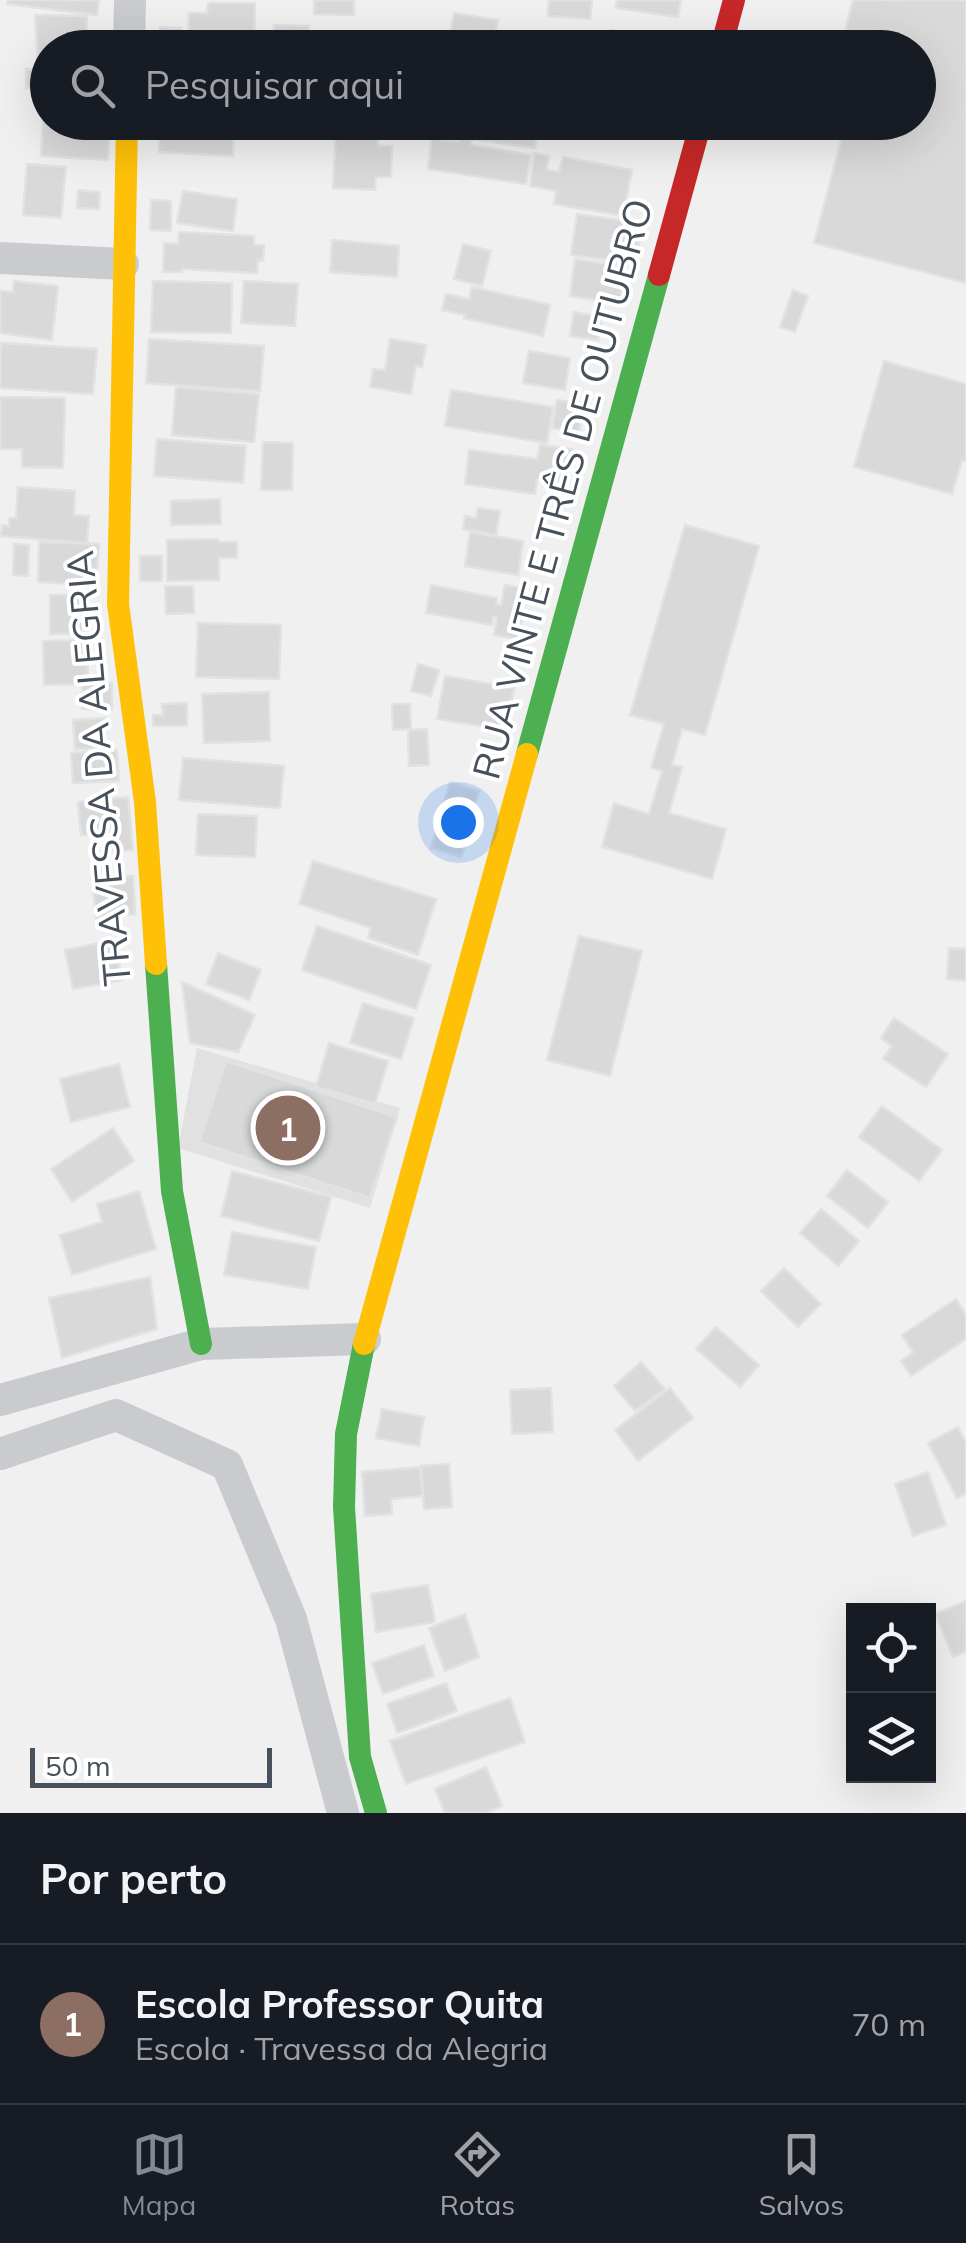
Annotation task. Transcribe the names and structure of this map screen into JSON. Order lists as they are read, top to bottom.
{
  "streets": {
    "street": ["RUA VINTE E TRÊS DE OUTUBRO", "TRAVESSA DA ALEGRIA"]
  },
  "scale_bar": "50 m",
  "page": {
    "search": "Pesquisar aqui",
    "pins": "1",
    "scale": "50 m",
    "heading": "Por perto",
    "list": [
      {
        "mark": "1",
        "name": "Escola Professor Quita",
        "note": "Escola · Travessa da Alegria",
        "value": "70 m"
      }
    ],
    "nav": ["Mapa", "Rotas", "Salvos"]
  }
}
